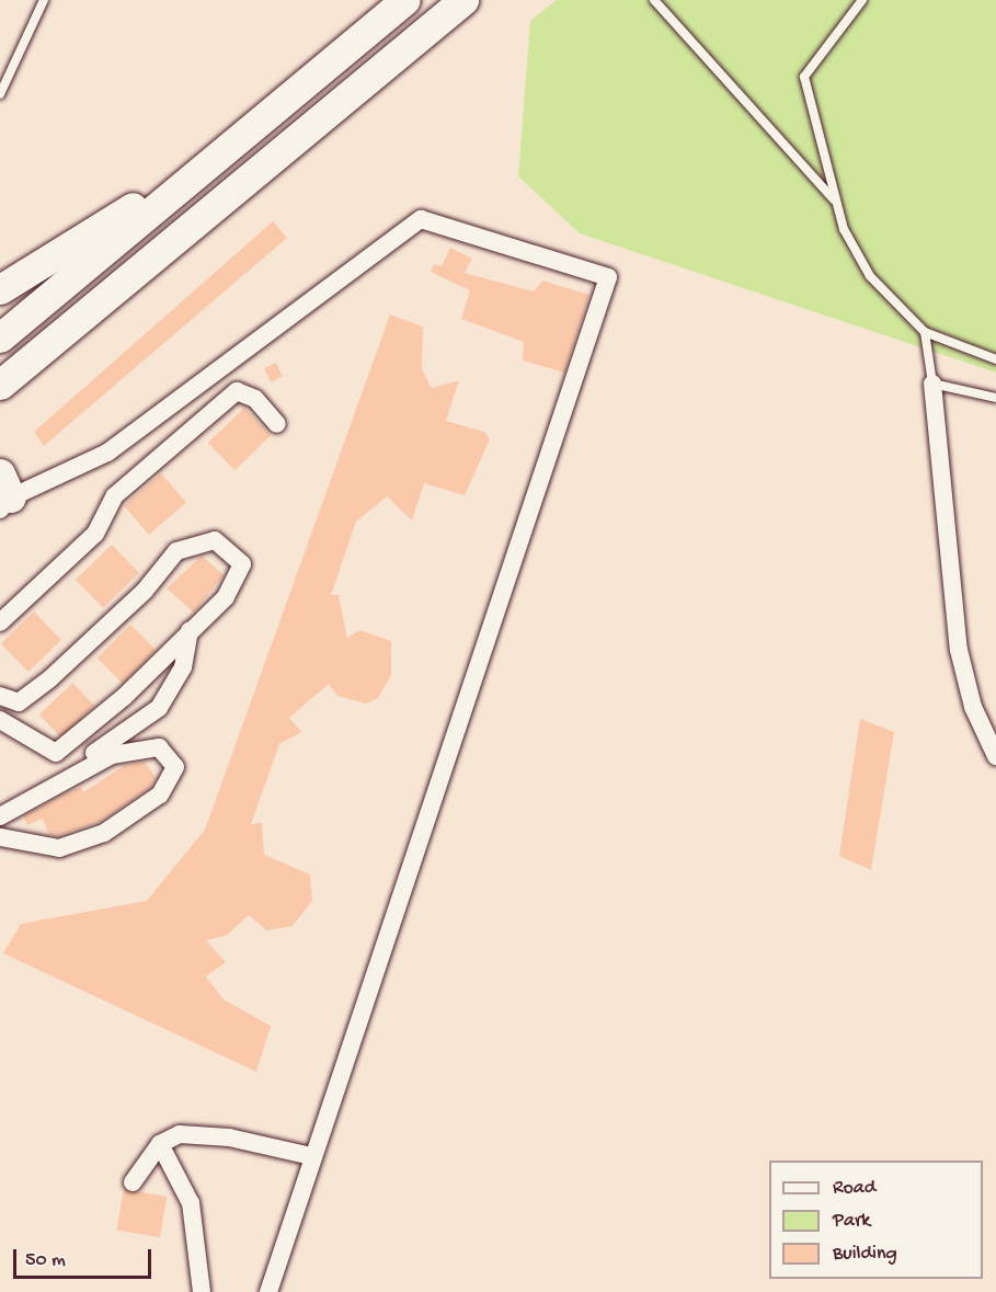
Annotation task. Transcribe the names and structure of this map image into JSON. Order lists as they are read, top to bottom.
{
  "legend": ["Road", "Park", "Building"],
  "scale_bar": "50 m"
}
